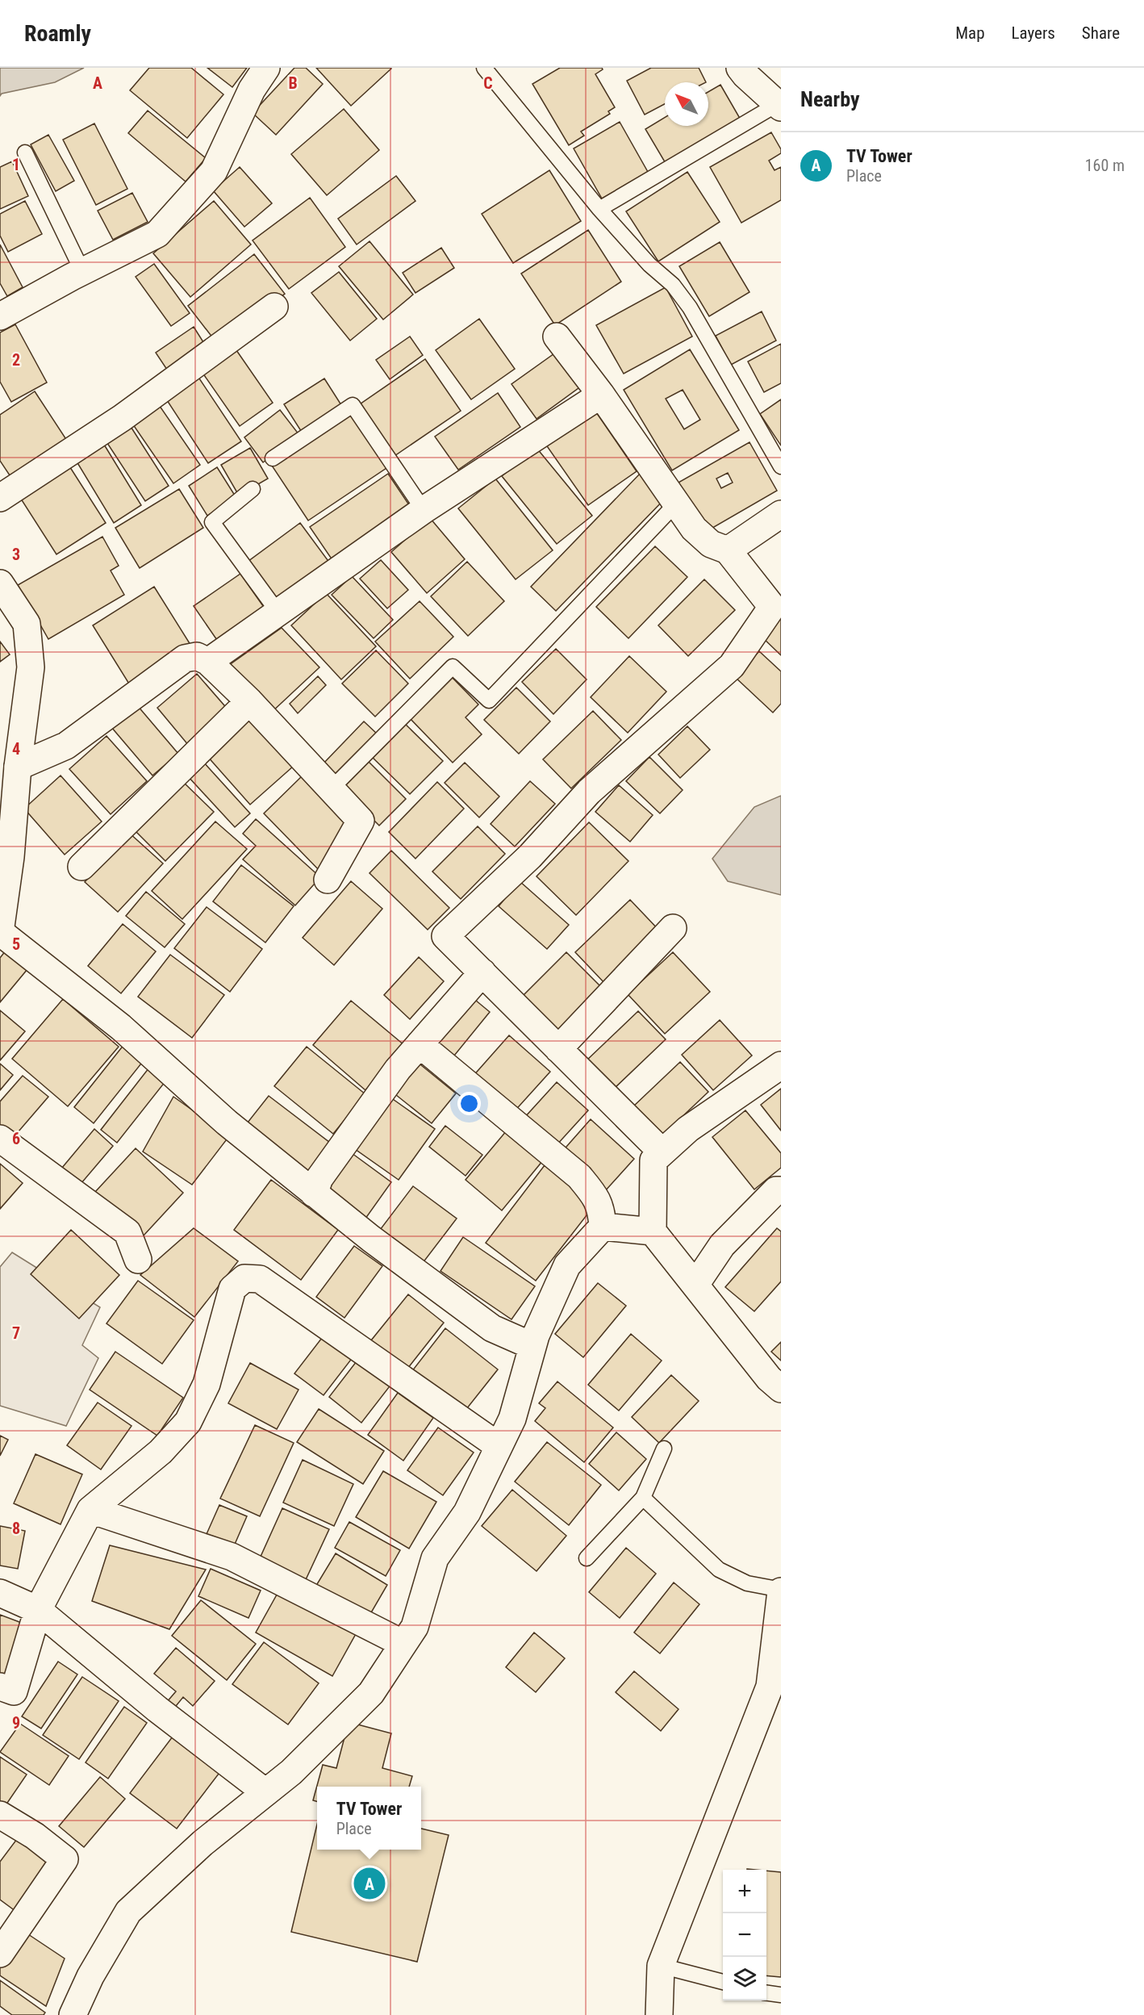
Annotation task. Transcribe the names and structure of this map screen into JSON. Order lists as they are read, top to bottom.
{
  "north": "top left",
  "page": {
    "header": "Roamly",
    "nav": ["Map", "Layers", "Share"],
    "heading": "Nearby",
    "list": [
      {
        "mark": "A",
        "name": "TV Tower",
        "note": "Place",
        "value": "160 m"
      }
    ],
    "popup": ["TV Tower", "Place"],
    "pins": "A",
    "map_buttons": ["+", "−"]
  },
  "grid": {
    "columns": ["A", "B", "C"],
    "rows": [
      "1",
      "2",
      "3",
      "4",
      "5",
      "6",
      "7",
      "8",
      "9"
    ]
  }
}
